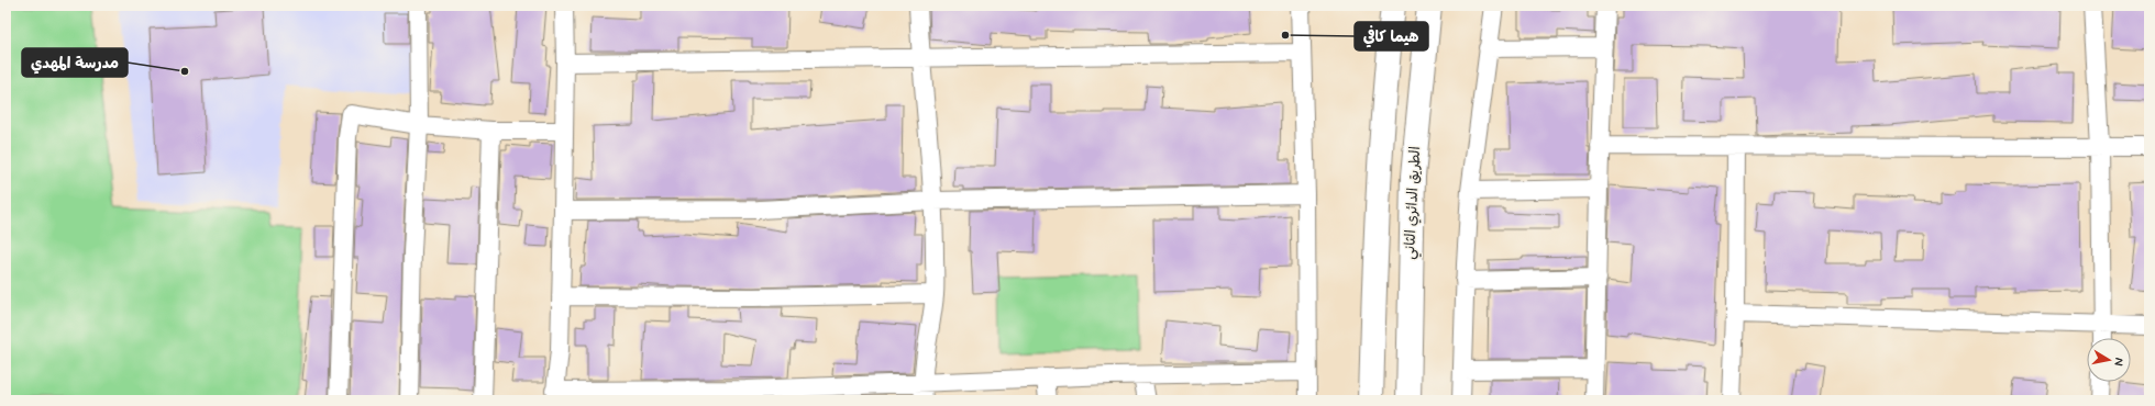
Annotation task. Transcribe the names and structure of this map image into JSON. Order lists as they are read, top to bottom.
{
  "streets": {
    "highway": ["الطريق الدائري الثاني"]
  },
  "places": ["هيما كافي", "مدرسة المهدي"],
  "north": "right"
}
